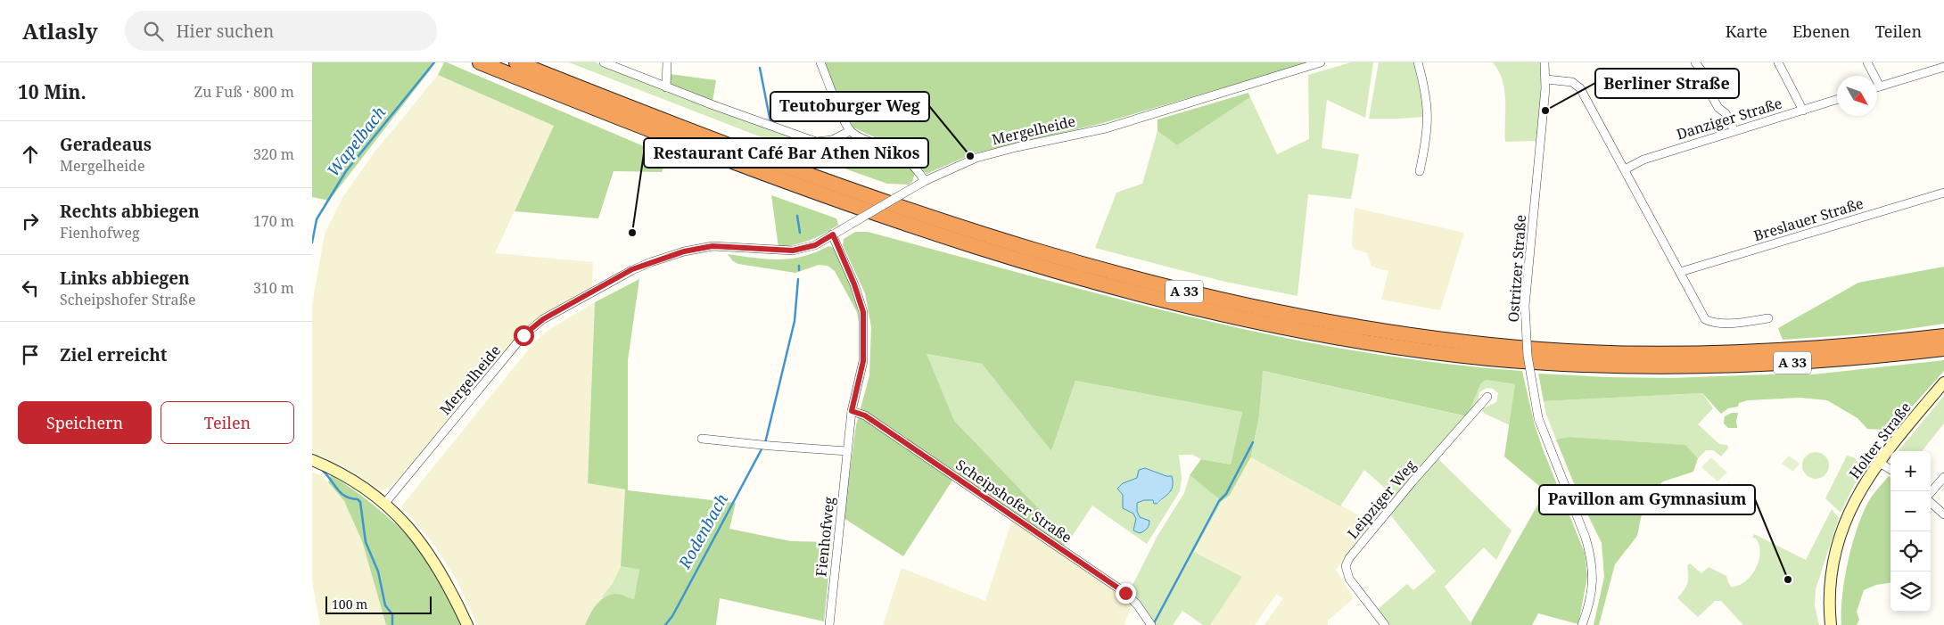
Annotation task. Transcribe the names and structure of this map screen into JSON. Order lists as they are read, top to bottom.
{
  "streets": {
    "highway": ["A 33"],
    "street": [
      "Danziger Straße",
      "Mergelheide",
      "Breslauer Straße",
      "Ostritzer Straße",
      "Holter Straße",
      "Leipziger Weg",
      "Scheipshofer Straße",
      "Fienhofweg"
    ]
  },
  "crossings": [
    ["Mergelheide", "Fienhofweg"],
    ["Scheipshofer Straße", "Fienhofweg"]
  ],
  "water": ["Wapelbach", "Rodenbach"],
  "places": [
    "Berliner Straße",
    "Teutoburger Weg",
    "Restaurant Café Bar Athen Nikos",
    "Pavillon am Gymnasium"
  ],
  "scale_bar": "100 m",
  "north": "bottom right",
  "page": {
    "header": "Atlasly",
    "search": "Hier suchen",
    "nav": ["Karte", "Ebenen", "Teilen"],
    "heading": ["10 Min.", "Zu Fuß · 800 m"],
    "list": [
      ["Geradeaus", "Mergelheide", "320 m"],
      ["Rechts abbiegen", "Fienhofweg", "170 m"],
      ["Links abbiegen", "Scheipshofer Straße", "310 m"],
      "Ziel erreicht"
    ],
    "buttons": ["Speichern", "Teilen"],
    "map_buttons": ["+", "−"],
    "scale": "100 m"
  }
}
